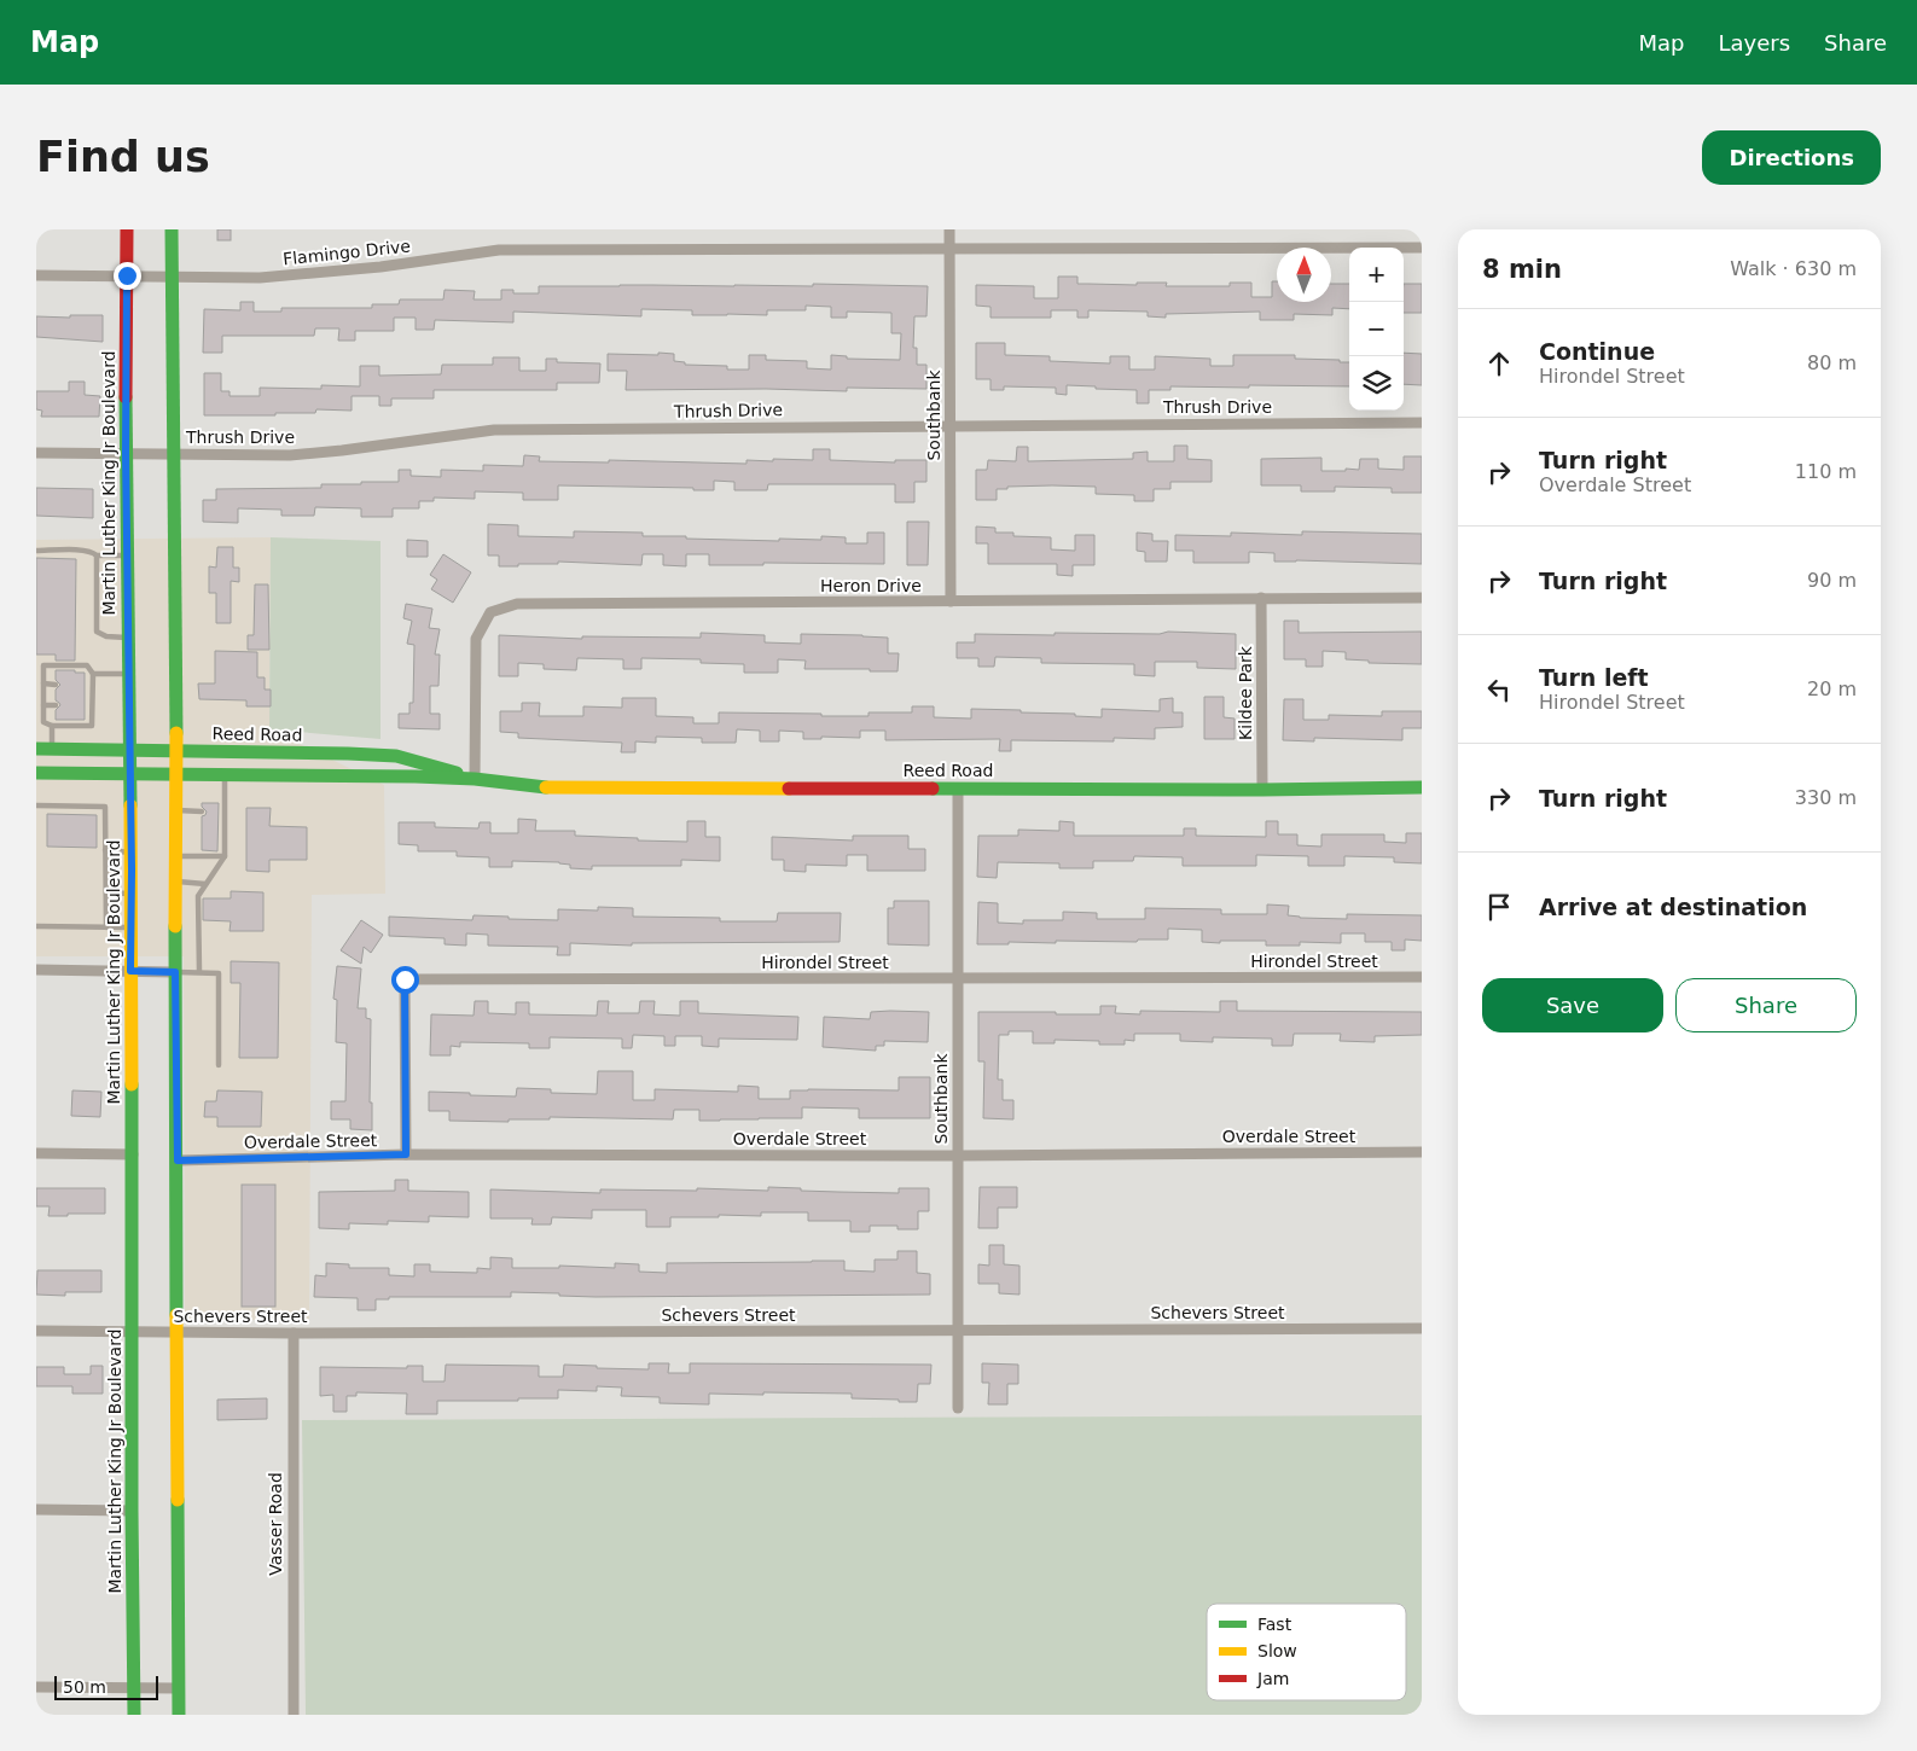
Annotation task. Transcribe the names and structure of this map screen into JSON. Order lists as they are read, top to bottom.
{
  "streets": {
    "main road": ["Martin Luther King Jr Boulevard", "Reed Road"],
    "street": [
      "Flamingo Drive",
      "Thrush Drive",
      "Southbank",
      "Heron Drive",
      "Kildee Park",
      "Hirondel Street",
      "Overdale Street",
      "Schevers Street",
      "Vasser Road"
    ]
  },
  "crossings": [
    ["Flamingo Drive", "Southbank"],
    ["Flamingo Drive", "Martin Luther King Jr Boulevard"],
    ["Thrush Drive", "Southbank"],
    ["Thrush Drive", "Martin Luther King Jr Boulevard"],
    ["Southbank", "Heron Drive"],
    ["Southbank", "Reed Road"],
    ["Southbank", "Hirondel Street"],
    ["Southbank", "Overdale Street"],
    ["Southbank", "Schevers Street"],
    ["Martin Luther King Jr Boulevard", "Reed Road"],
    ["Martin Luther King Jr Boulevard", "Schevers Street"],
    ["Heron Drive", "Kildee Park"],
    ["Heron Drive", "Reed Road"],
    ["Kildee Park", "Reed Road"],
    ["Hirondel Street", "Overdale Street"],
    ["Schevers Street", "Vasser Road"]
  ],
  "legend": ["Fast", "Slow", "Jam"],
  "scale_bar": "50 m",
  "north": "top",
  "page": {
    "header": "Map",
    "nav": ["Map", "Layers", "Share"],
    "buttons": [
      "Directions",
      ["Save", "Share"]
    ],
    "title": "Find us",
    "heading": ["8 min", "Walk · 630 m"],
    "map_buttons": ["+", "−"],
    "list": [
      ["Continue", "Hirondel Street", "80 m"],
      ["Turn right", "Overdale Street", "110 m"],
      ["Turn right", "90 m"],
      ["Turn left", "Hirondel Street", "20 m"],
      ["Turn right", "330 m"],
      "Arrive at destination"
    ],
    "scale": "50 m"
  }
}
